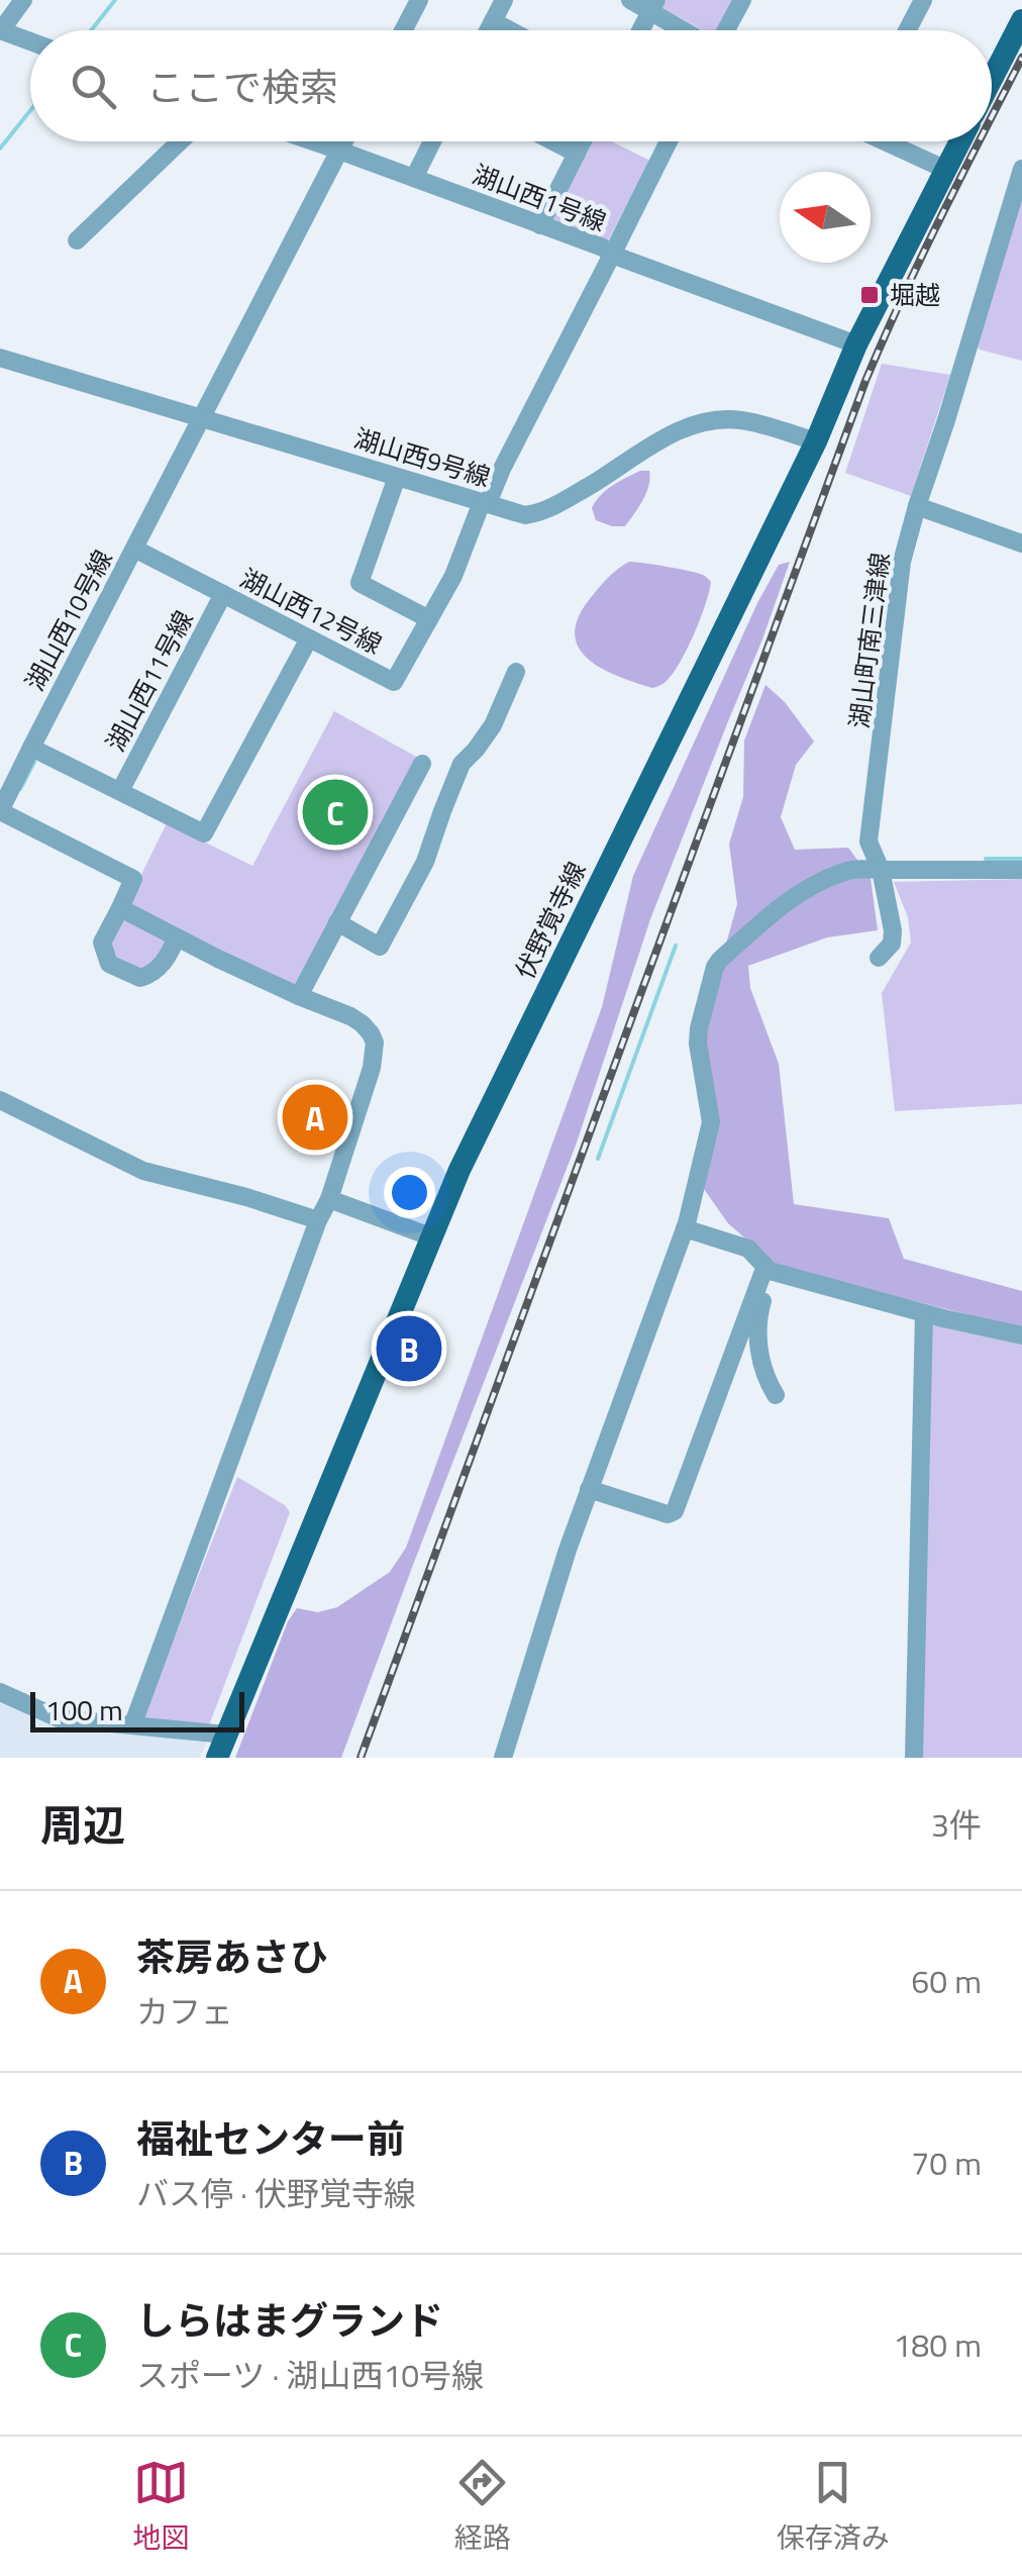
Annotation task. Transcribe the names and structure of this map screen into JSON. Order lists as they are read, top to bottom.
{
  "streets": {
    "main road": ["伏野覚寺線"],
    "street": [
      "湖山西1号線",
      "湖山西9号線",
      "湖山西12号線",
      "湖山西10号線",
      "湖山町南三津線",
      "湖山西11号線"
    ]
  },
  "crossings": [
    ["湖山西1号線", "湖山西12号線"],
    ["湖山西1号線", "湖山西10号線"],
    ["湖山西9号線", "湖山西12号線"],
    ["湖山西9号線", "湖山西10号線"],
    ["湖山西9号線", "伏野覚寺線"],
    ["湖山西12号線", "湖山西10号線"],
    ["湖山西12号線", "湖山西11号線"]
  ],
  "places": {
    "transit": ["堀越"]
  },
  "scale_bar": "100 m",
  "north": "left",
  "page": {
    "search": "ここで検索",
    "pins": ["C", "A", "B"],
    "scale": "100 m",
    "heading": ["周辺", "3件"],
    "list": [
      {
        "mark": "A",
        "name": "茶房あさひ",
        "note": "カフェ",
        "value": "60 m"
      },
      {
        "mark": "B",
        "name": "福祉センター前",
        "note": "バス停 · 伏野覚寺線",
        "value": "70 m"
      },
      {
        "mark": "C",
        "name": "しらはまグランド",
        "note": "スポーツ · 湖山西10号線",
        "value": "180 m"
      }
    ],
    "nav": ["地図", "経路", "保存済み"]
  }
}
